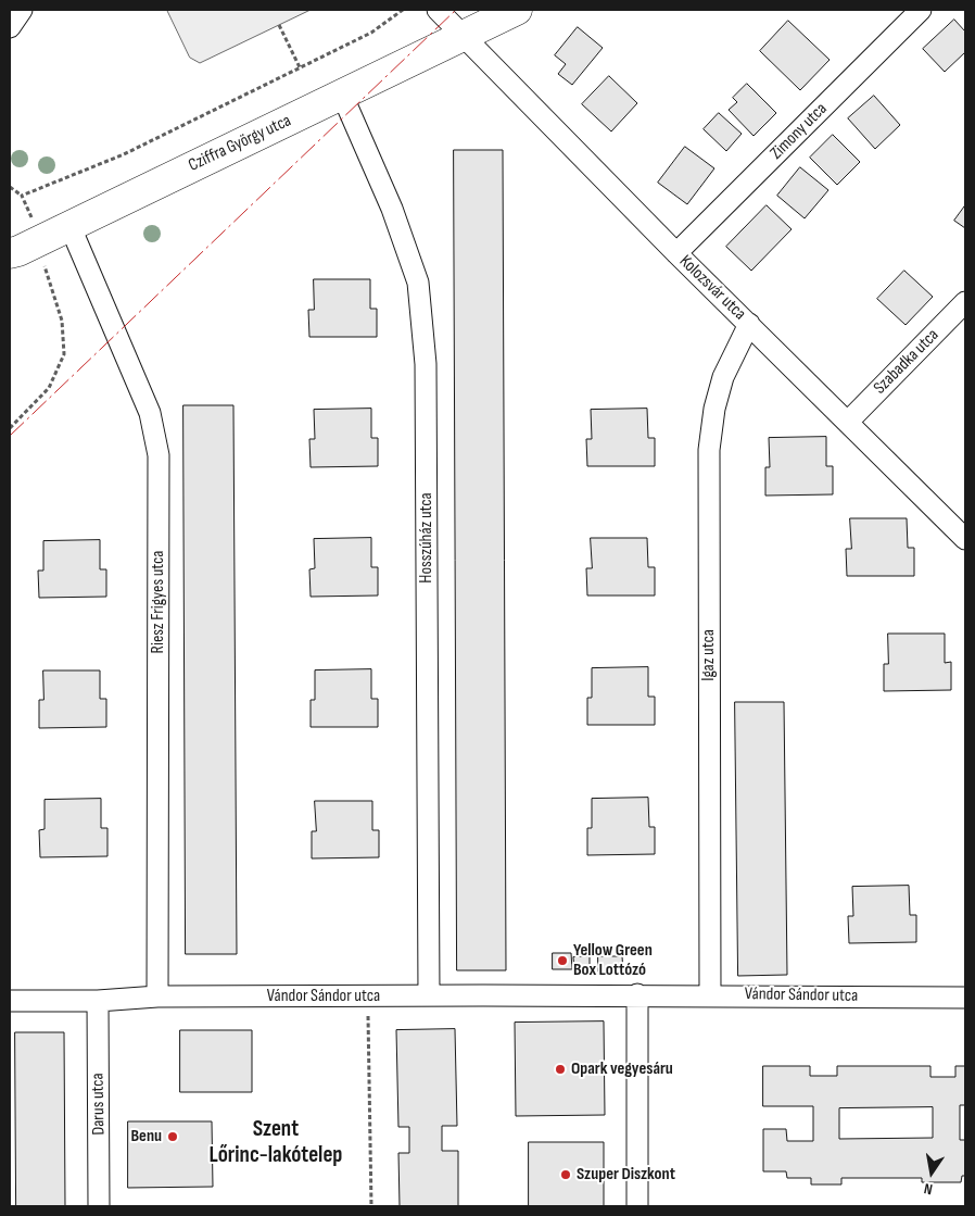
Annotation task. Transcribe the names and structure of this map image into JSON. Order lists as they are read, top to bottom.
{
  "streets": {
    "main road": ["Cziffra György utca"],
    "street": [
      "Zimony utca",
      "Kolozsvár utca",
      "Szabadka utca",
      "Hosszúház utca",
      "Riesz Frigyes utca",
      "Igaz utca",
      "Vándor Sándor utca",
      "Darus utca"
    ]
  },
  "crossings": [
    ["Zimony utca", "Kolozsvár utca"],
    ["Cziffra György utca", "Kolozsvár utca"],
    ["Cziffra György utca", "Hosszúház utca"],
    ["Cziffra György utca", "Riesz Frigyes utca"],
    ["Kolozsvár utca", "Szabadka utca"],
    ["Kolozsvár utca", "Igaz utca"],
    ["Hosszúház utca", "Vándor Sándor utca"],
    ["Riesz Frigyes utca", "Vándor Sándor utca"],
    ["Igaz utca", "Vándor Sándor utca"],
    ["Vándor Sándor utca", "Darus utca"]
  ],
  "districts": ["Szent Lőrinc-lakótelep"],
  "places": [
    "Yellow Green Box Lottózó",
    "Opark vegyesáru",
    "Benu",
    "Szuper Diszkont"
  ],
  "north": "bottom"
}
